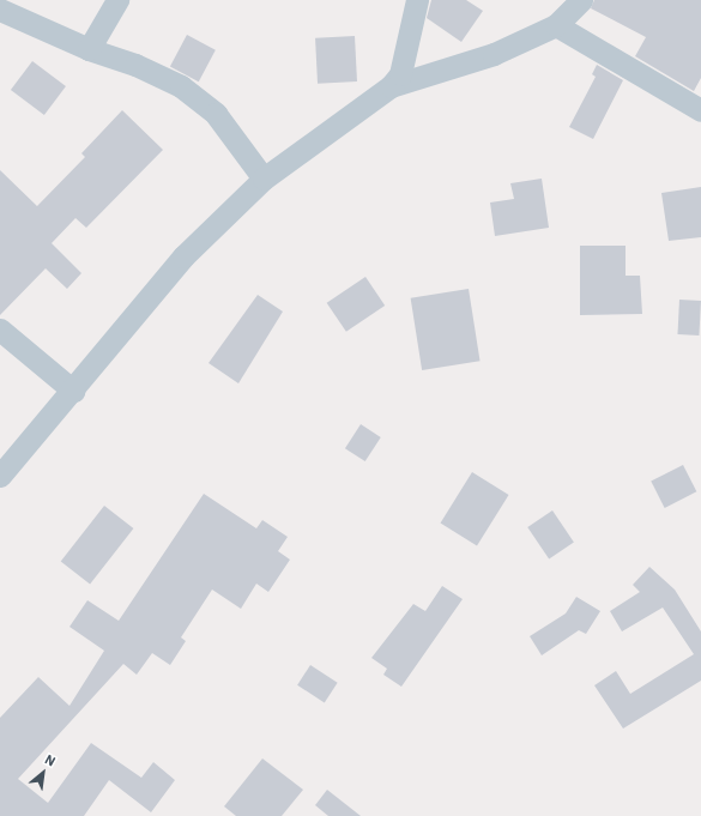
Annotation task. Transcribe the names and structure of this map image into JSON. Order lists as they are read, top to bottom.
{
  "north": "top right"
}
